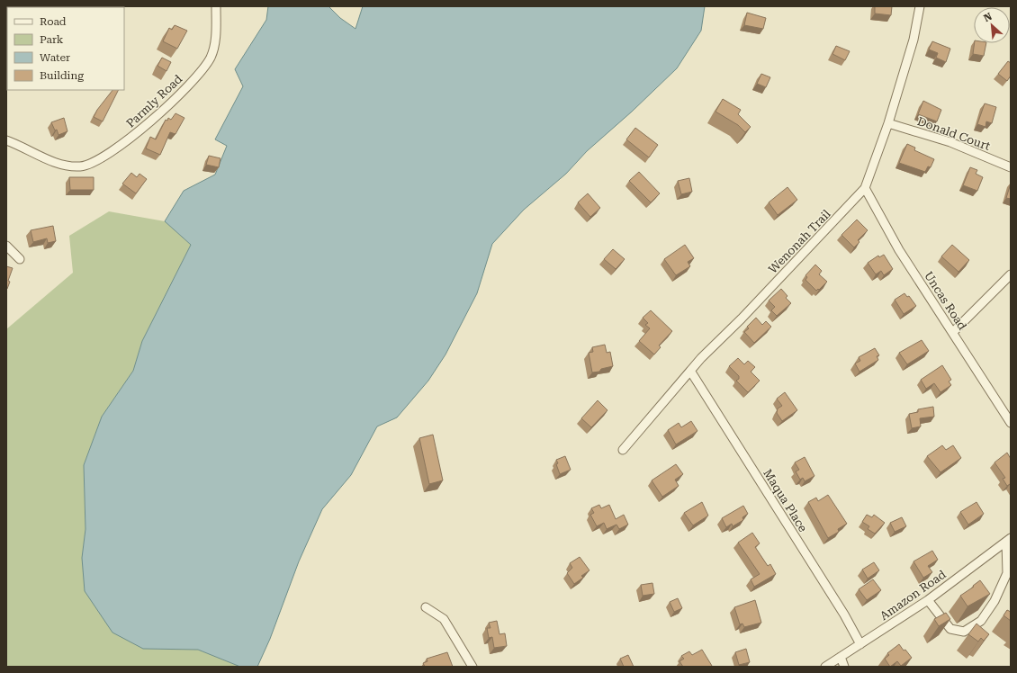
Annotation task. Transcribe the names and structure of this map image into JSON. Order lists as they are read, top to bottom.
{
  "streets": {
    "street": [
      "Parmly Road",
      "Donald Court",
      "Wenonah Trail",
      "Uncas Road",
      "Maqua Place",
      "Amazon Road"
    ]
  },
  "crossings": [
    ["Donald Court", "Wenonah Trail"],
    ["Wenonah Trail", "Uncas Road"],
    ["Wenonah Trail", "Maqua Place"],
    ["Maqua Place", "Amazon Road"]
  ],
  "legend": [
    "Road",
    "Park",
    "Water",
    "Building"
  ],
  "north": "top left"
}
